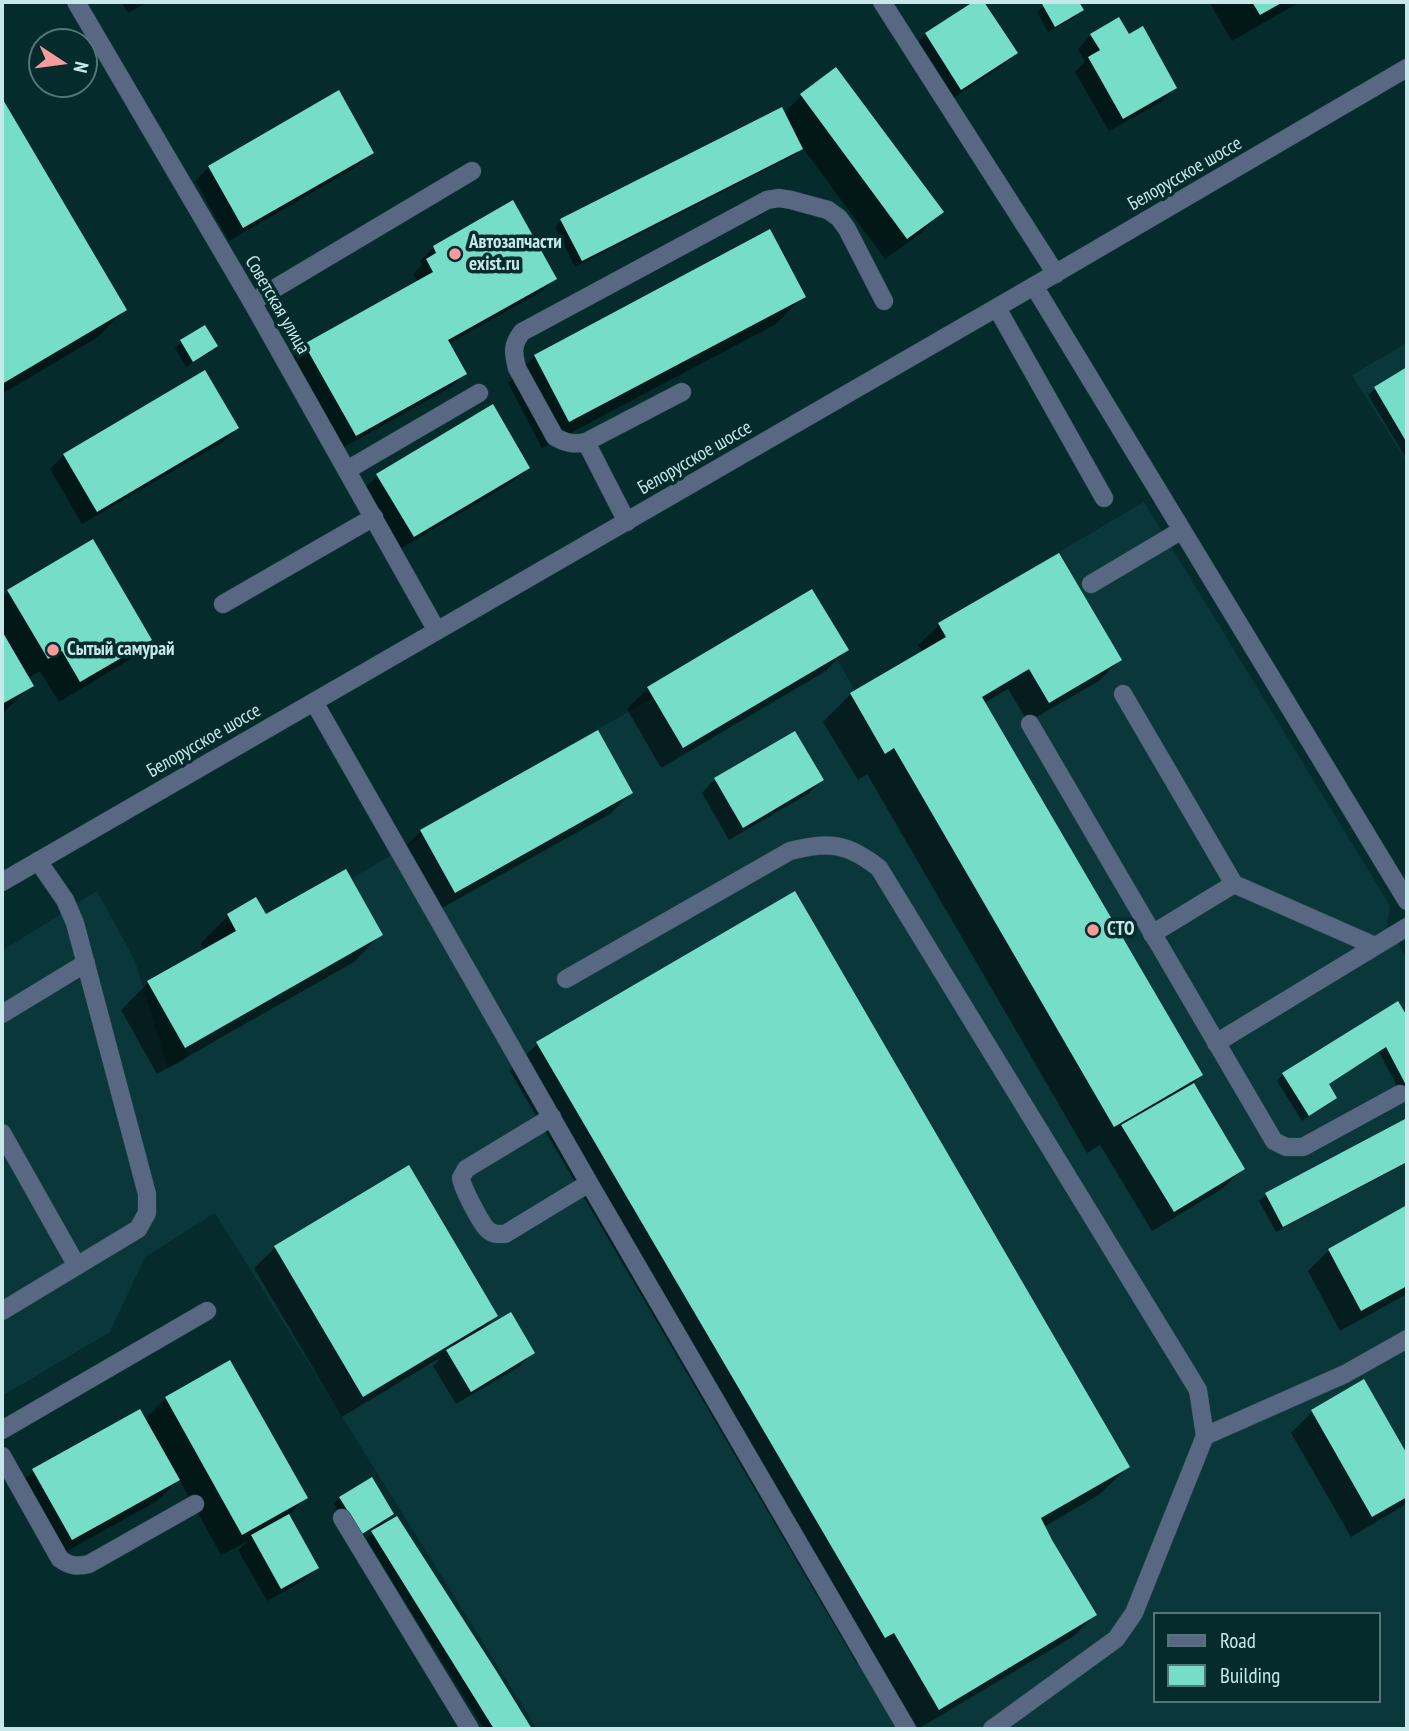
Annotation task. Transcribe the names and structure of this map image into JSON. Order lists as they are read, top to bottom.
{
  "streets": {
    "street": ["Белорусское шоссе", "Советская улица"]
  },
  "crossings": [
    ["Белорусское шоссе", "Советская улица"]
  ],
  "places": ["Автозапчасти exist.ru", "Сытый самурай", "СТО"],
  "legend": ["Road", "Building"],
  "north": "right"
}
